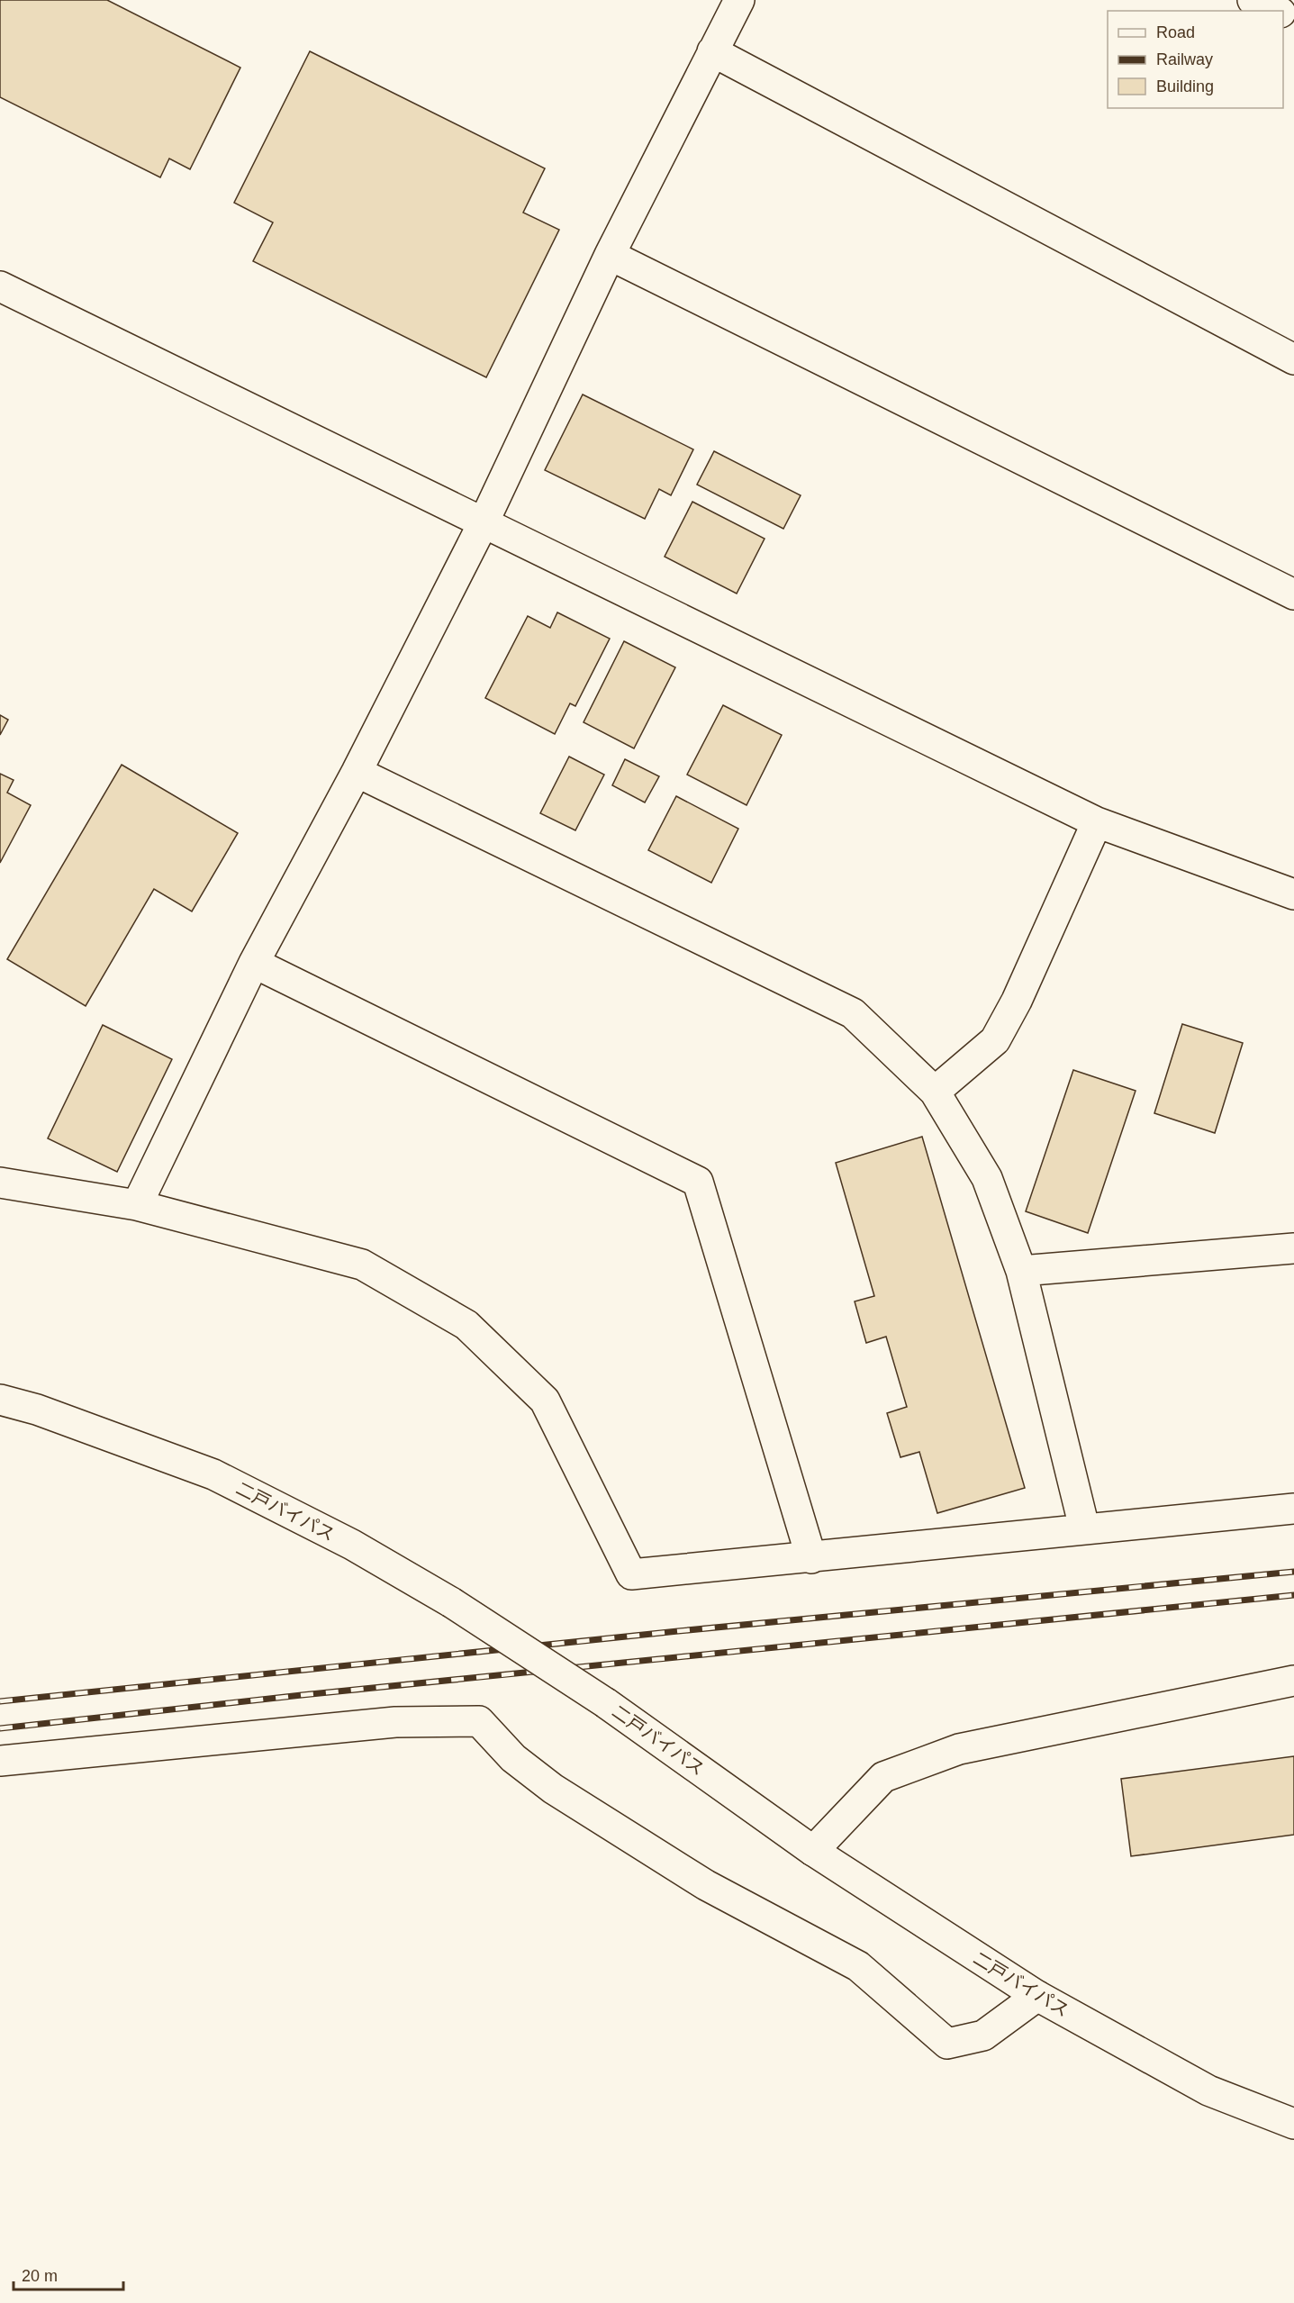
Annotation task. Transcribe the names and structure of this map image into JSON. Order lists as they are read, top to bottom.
{
  "streets": {
    "main road": ["二戸バイパス"]
  },
  "legend": ["Road", "Railway", "Building"],
  "scale_bar": "20 m"
}
